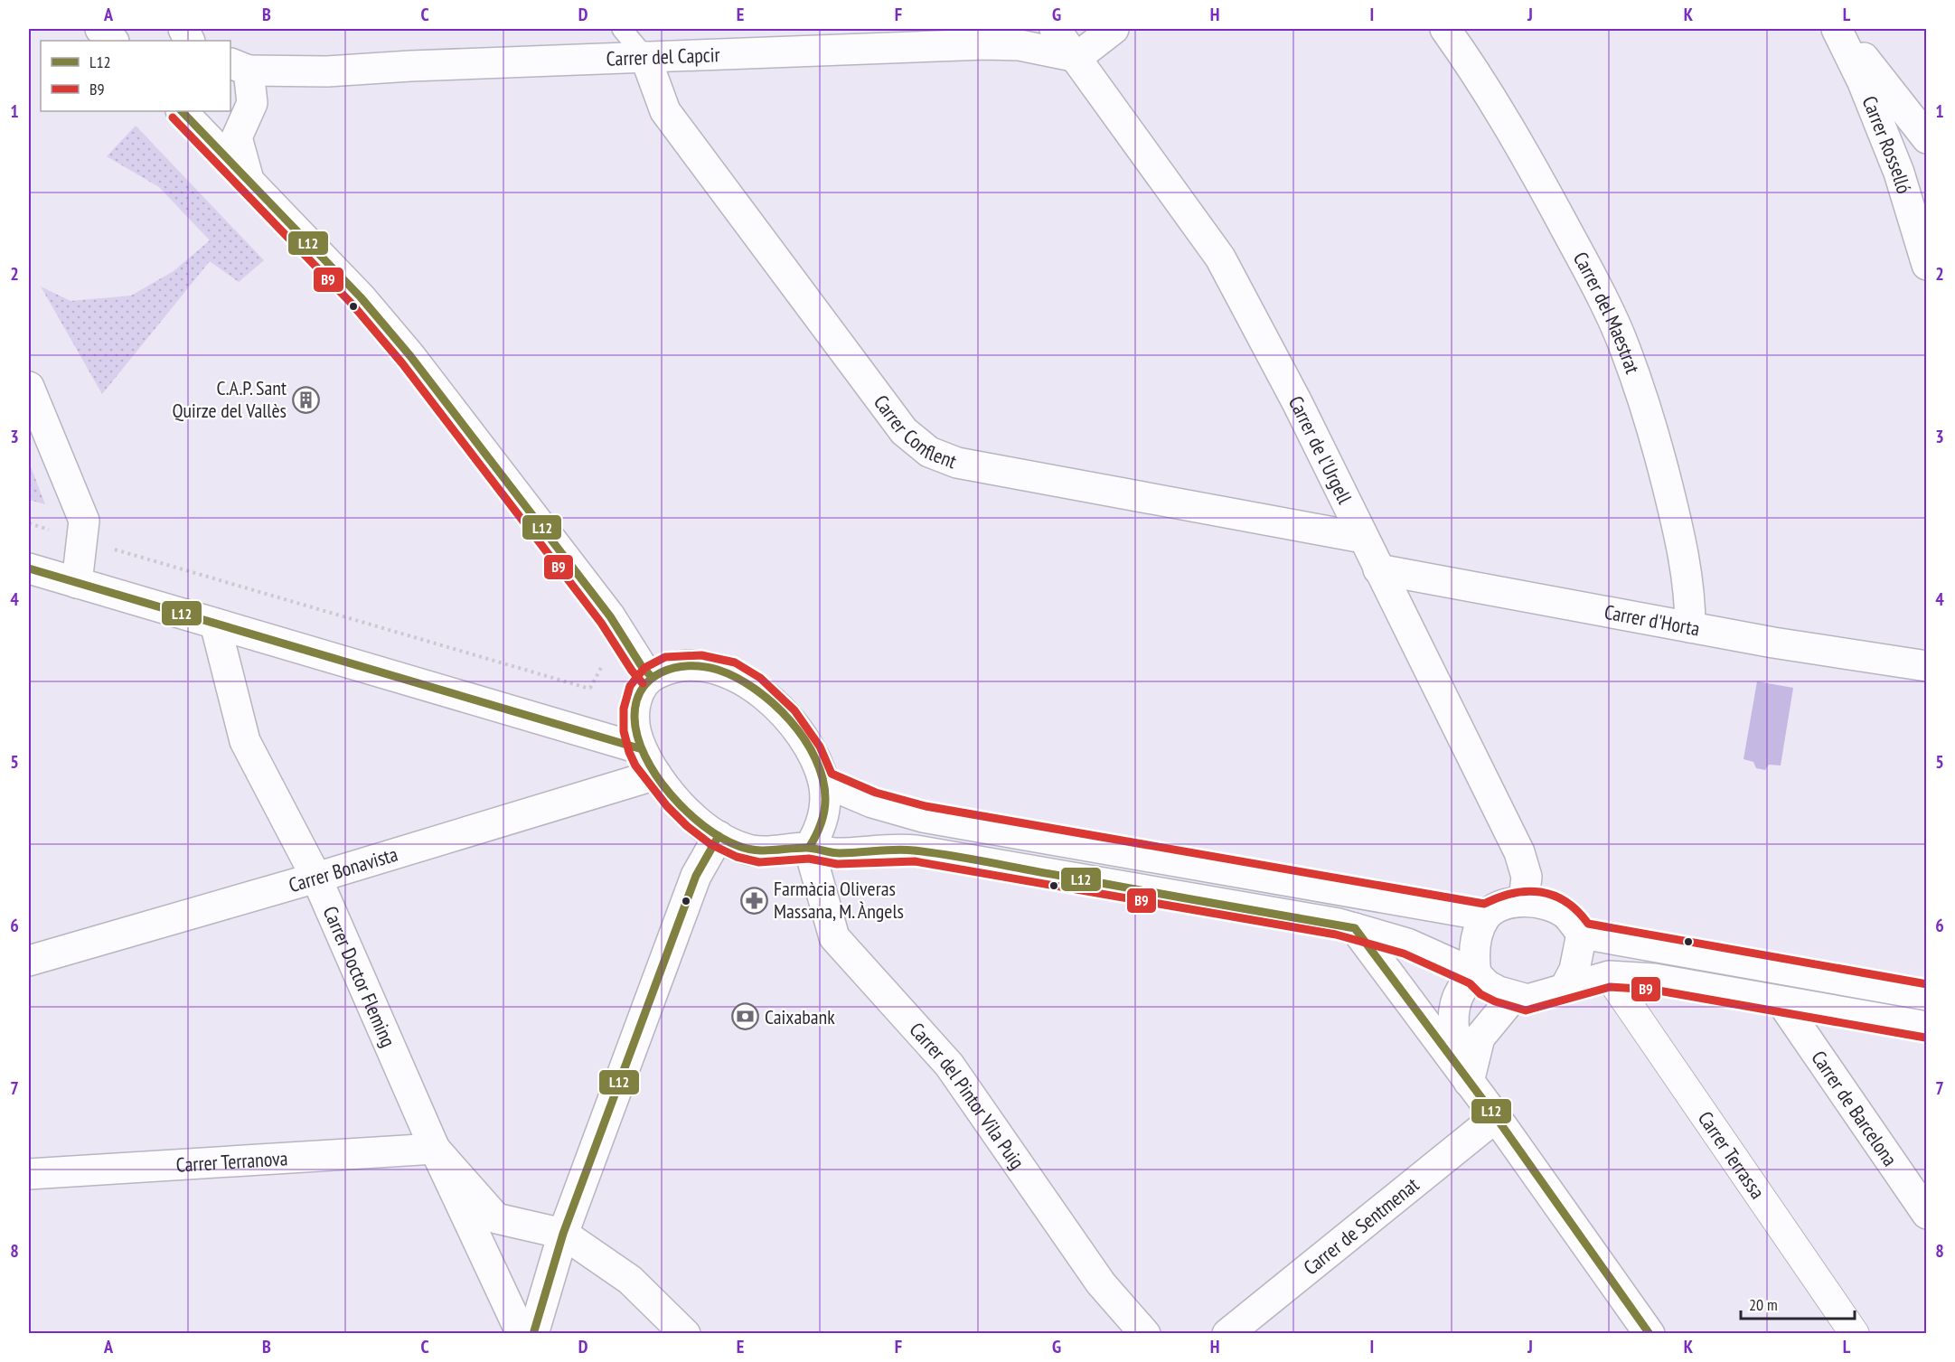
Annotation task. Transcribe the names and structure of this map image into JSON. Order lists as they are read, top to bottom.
{
  "streets": {
    "street": [
      "Carrer del Capcir",
      "Carrer Rosselló",
      "Carrer del Maestrat",
      "Carrer Conflent",
      "Carrer de l'Urgell",
      "Carrer d'Horta",
      "Carrer Bonavista",
      "Carrer Doctor Fleming",
      "Carrer del Pintor Vila Puig",
      "Carrer de Barcelona",
      "Carrer Terrassa",
      "Carrer Terranova",
      "Carrer de Sentmenat"
    ]
  },
  "crossings": [
    ["Carrer del Capcir", "Carrer Conflent"],
    ["Carrer del Capcir", "Carrer de l'Urgell"],
    ["Carrer del Maestrat", "Carrer d'Horta"],
    ["Carrer Conflent", "Carrer de l'Urgell"],
    ["Carrer de l'Urgell", "Carrer d'Horta"],
    ["Carrer Bonavista", "Carrer Doctor Fleming"],
    ["Carrer Bonavista", "Carrer del Pintor Vila Puig"],
    ["Carrer Doctor Fleming", "Carrer Terranova"]
  ],
  "places": {
    "building": ["C.A.P. Sant Quirze del Vallès"],
    "pharmacy": ["Farmàcia Oliveras Massana, M. Àngels"],
    "bank": ["Caixabank"]
  },
  "lines": ["transit line L12", "transit line B9"],
  "legend": ["L12", "B9"],
  "scale_bar": "20 m",
  "grid": {
    "columns": [
      "A",
      "B",
      "C",
      "D",
      "E",
      "F",
      "G",
      "H",
      "I",
      "J",
      "K",
      "L"
    ],
    "rows": [
      "1",
      "2",
      "3",
      "4",
      "5",
      "6",
      "7",
      "8"
    ]
  }
}
